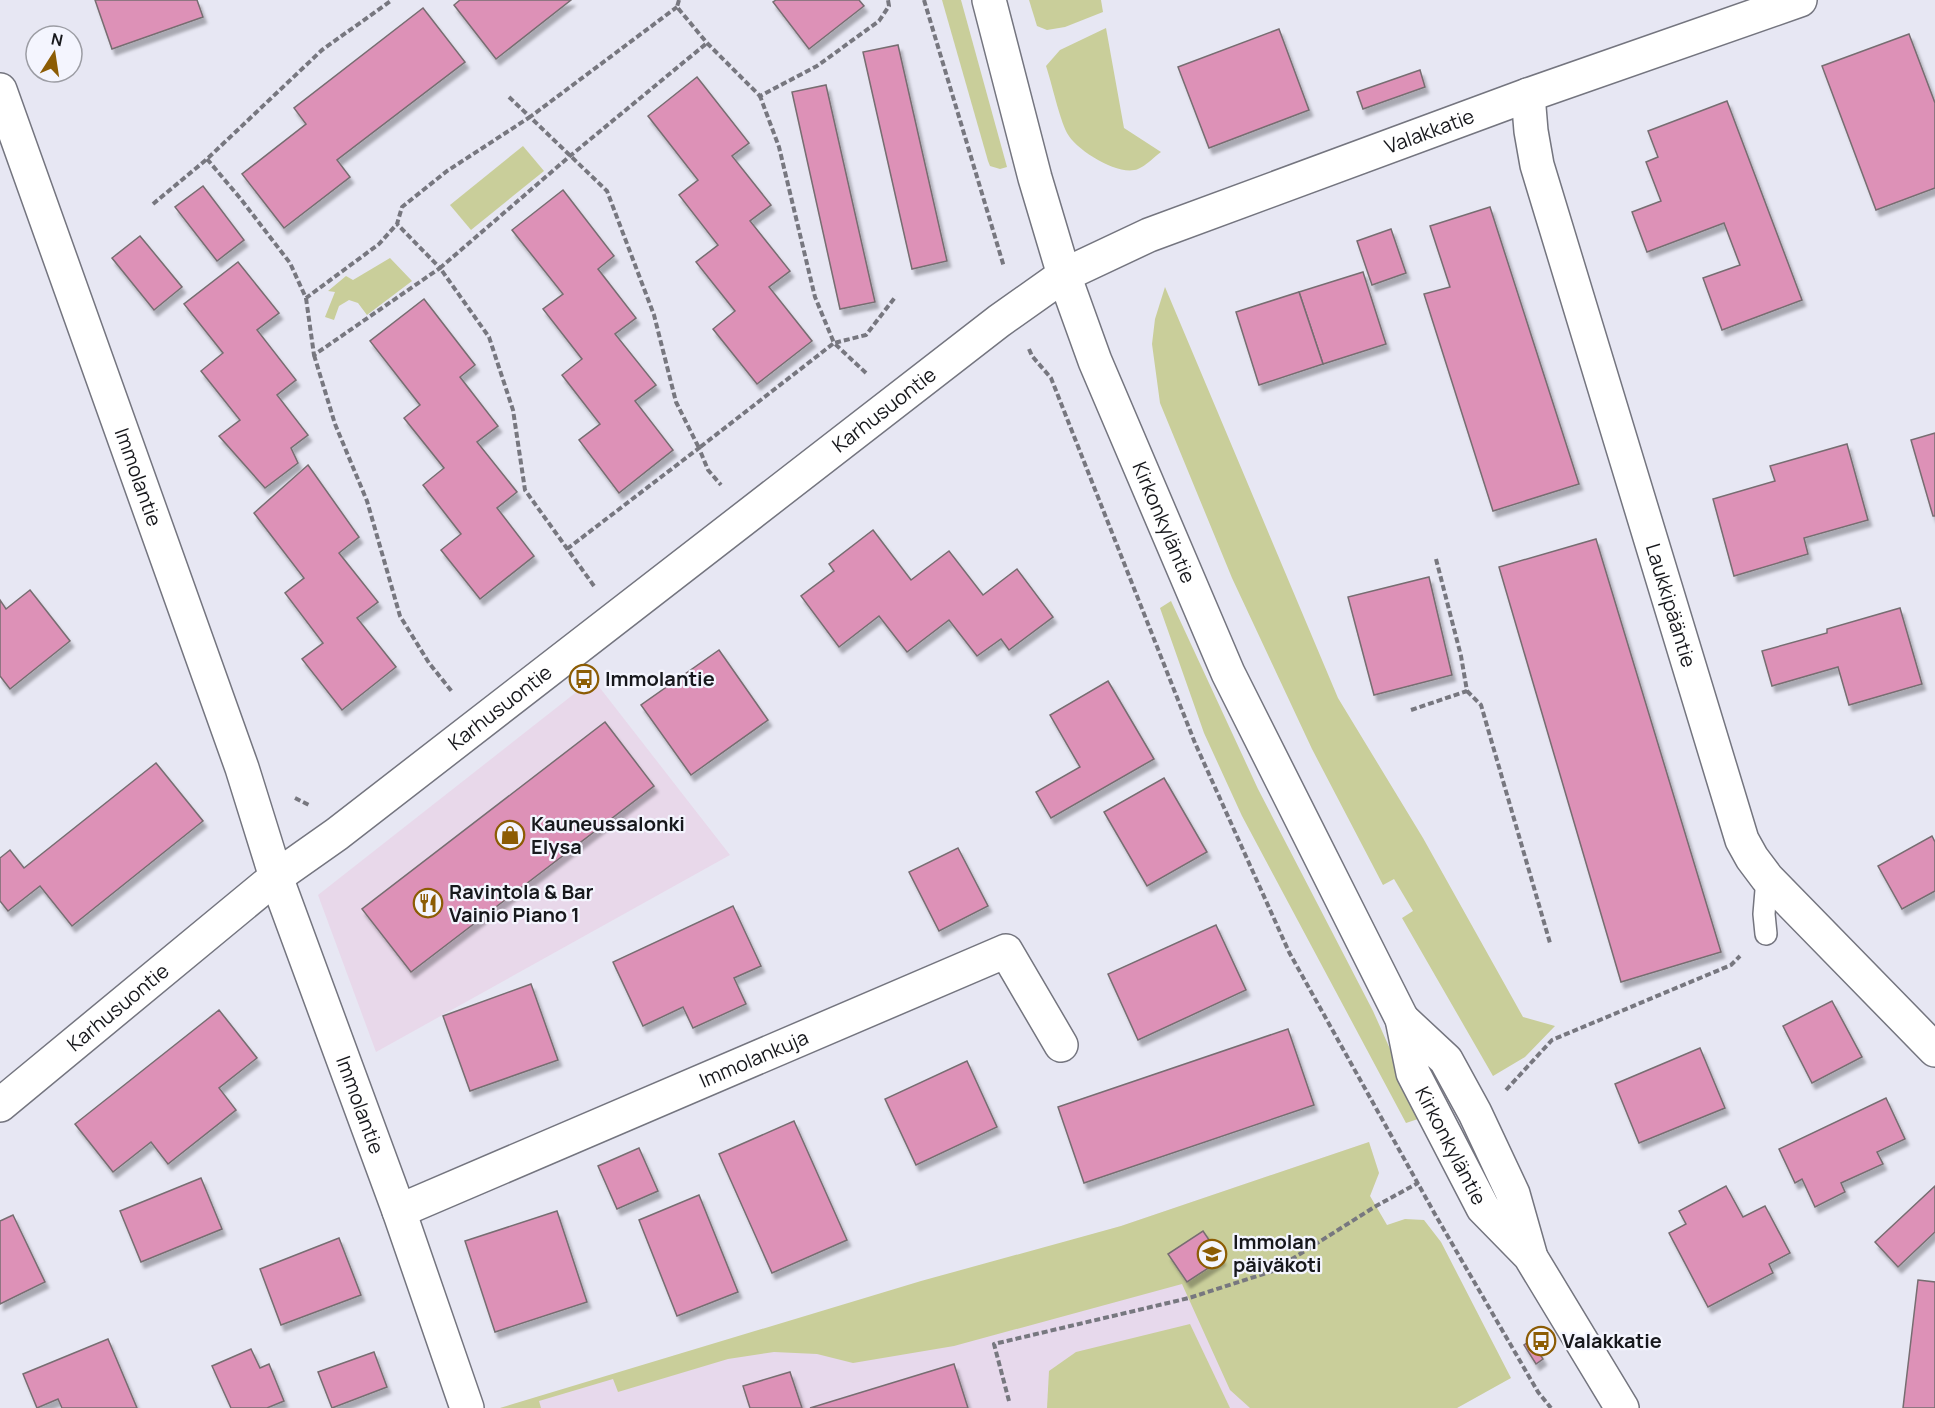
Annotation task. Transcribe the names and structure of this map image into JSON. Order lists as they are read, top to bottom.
{
  "streets": {
    "street": [
      "Valakkatie",
      "Karhusuontie",
      "Immolantie",
      "Kirkonkyläntie",
      "Laukkipääntie",
      "Immolankuja"
    ]
  },
  "crossings": [
    ["Valakkatie", "Karhusuontie"],
    ["Valakkatie", "Kirkonkyläntie"],
    ["Valakkatie", "Laukkipääntie"],
    ["Karhusuontie", "Immolantie"],
    ["Karhusuontie", "Kirkonkyläntie"],
    ["Immolantie", "Immolankuja"]
  ],
  "places": {
    "bus stop": ["Immolantie", "Valakkatie"],
    "shop": ["Kauneussalonki Elysa"],
    "restaurant": ["Ravintola & Bar Vainio Piano 1"],
    "school or university": ["Immolan päiväkoti"]
  },
  "north": "top"
}
